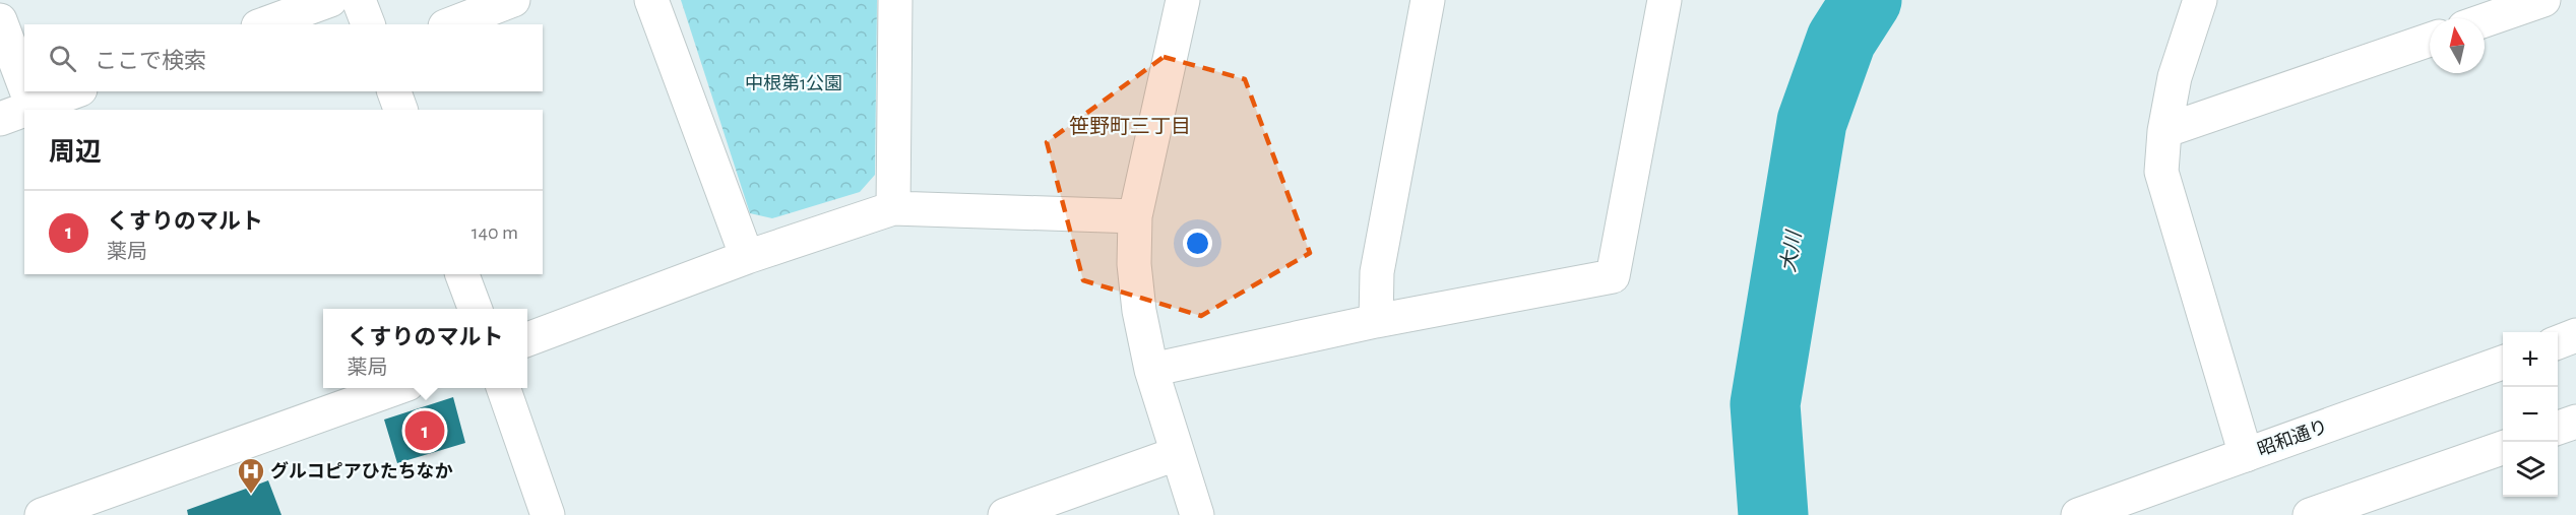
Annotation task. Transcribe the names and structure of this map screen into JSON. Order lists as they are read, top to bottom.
{
  "streets": {
    "street": ["昭和通り"]
  },
  "districts": ["笹野町三丁目"],
  "water": ["大川"],
  "parks": ["中根第1公園"],
  "places": {
    "hospital": ["グルコピアひたちなか"]
  },
  "north": "top",
  "page": {
    "search": "ここで検索",
    "heading": "周辺",
    "list": [
      {
        "mark": "1",
        "name": "くすりのマルト",
        "note": "薬局",
        "value": "140 m"
      }
    ],
    "popup": ["くすりのマルト", "薬局"],
    "map_buttons": ["+", "−"],
    "pins": "1"
  }
}
